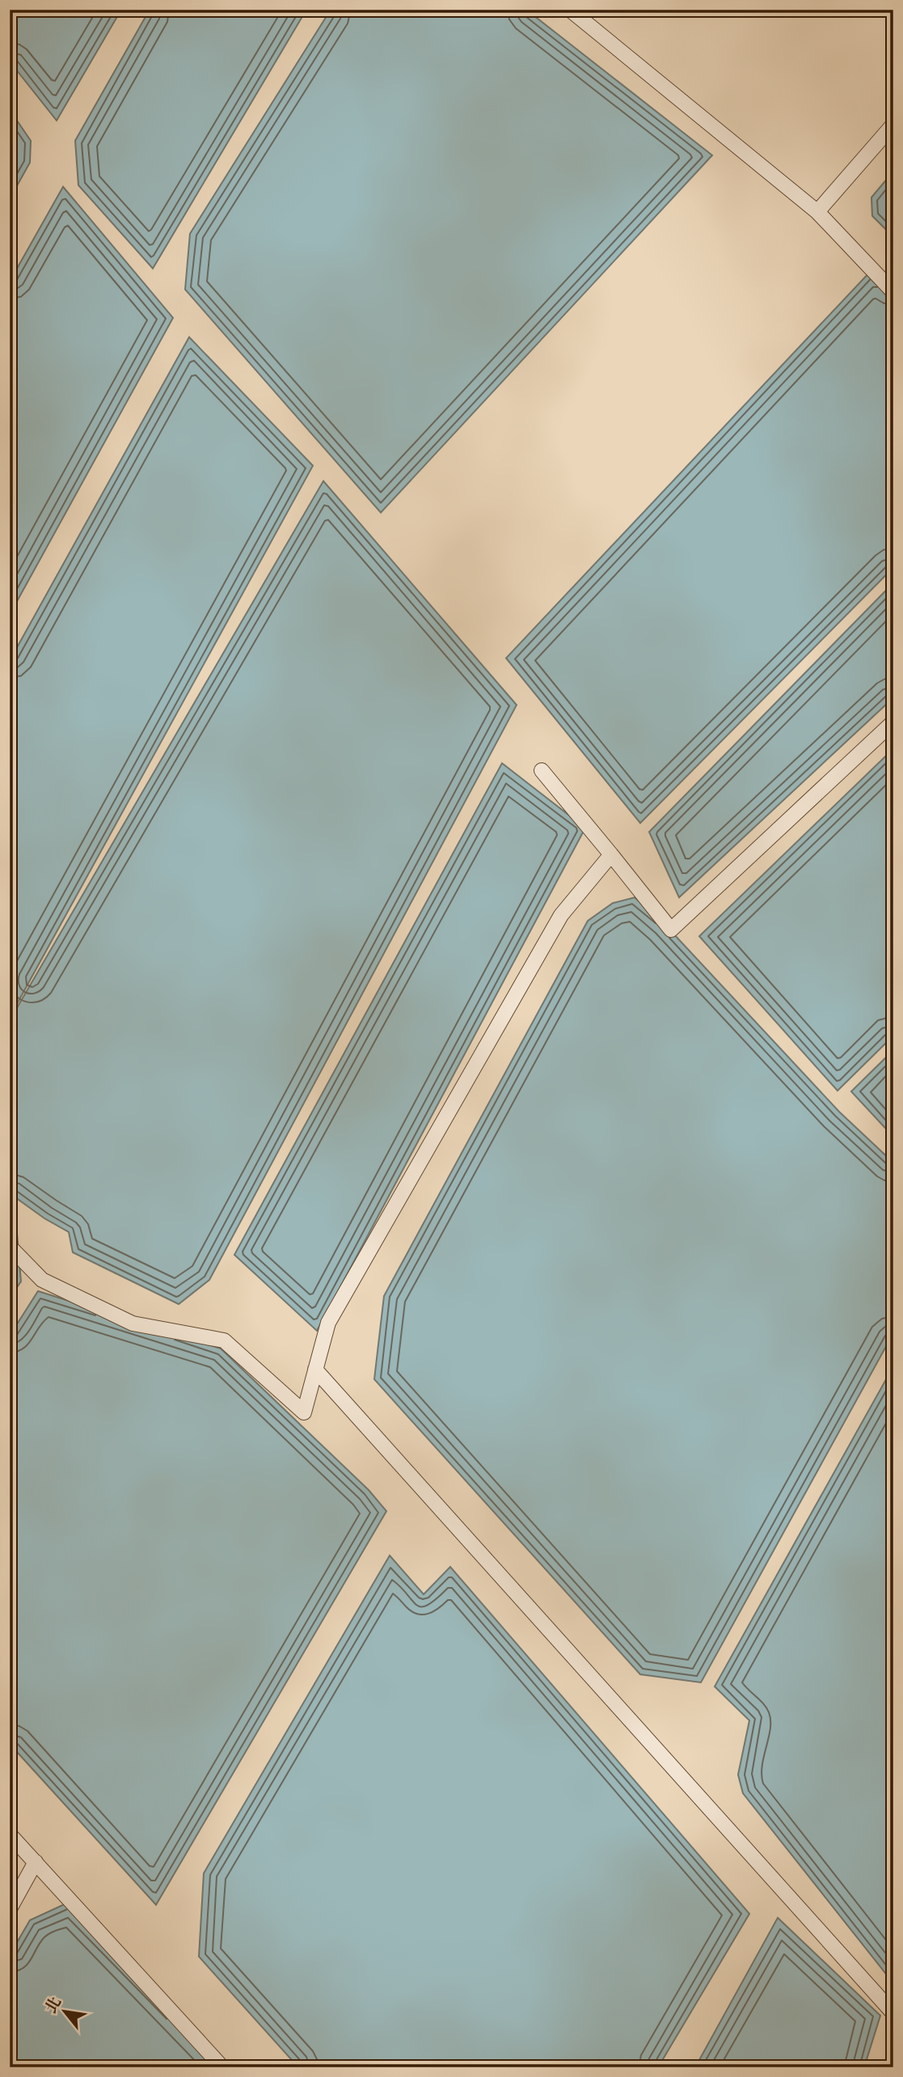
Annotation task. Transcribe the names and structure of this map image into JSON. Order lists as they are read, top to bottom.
{
  "north": "top left"
}
